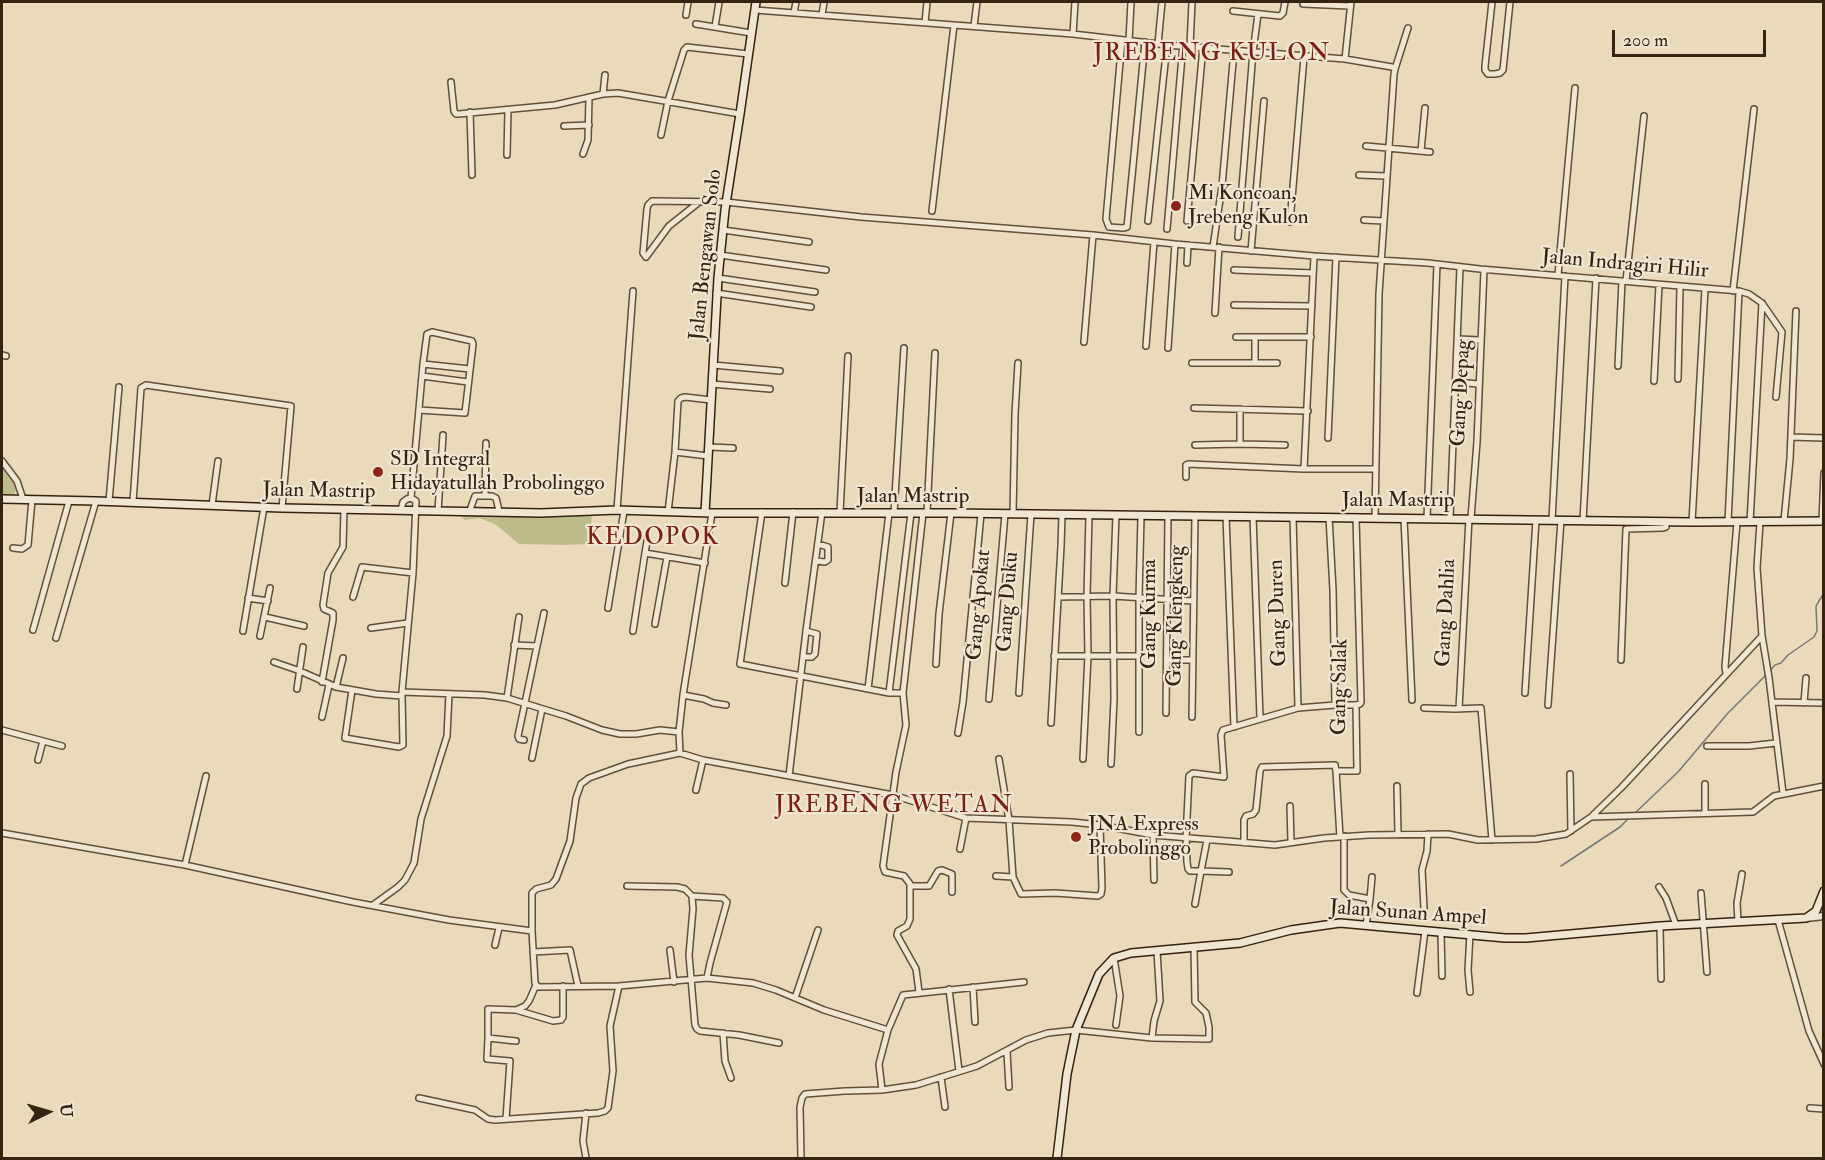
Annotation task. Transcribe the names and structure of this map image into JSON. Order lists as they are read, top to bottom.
{
  "streets": {
    "main road": ["Jalan Bengawan Solo", "Jalan Mastrip", "Jalan Sunan Ampel"],
    "street": [
      "Jalan Indragiri Hilir",
      "Gang Depag",
      "Gang Duku",
      "Gang Apokat",
      "Gang Duren",
      "Gang Dahlia",
      "Gang Kurma",
      "Gang Klengkeng",
      "Gang Salak"
    ]
  },
  "crossings": [
    ["Jalan Bengawan Solo", "Jalan Indragiri Hilir"],
    ["Jalan Bengawan Solo", "Jalan Mastrip"],
    ["Jalan Indragiri Hilir", "Gang Depag"],
    ["Gang Depag", "Jalan Mastrip"],
    ["Gang Depag", "Gang Dahlia"],
    ["Jalan Mastrip", "Gang Duku"],
    ["Jalan Mastrip", "Gang Apokat"],
    ["Jalan Mastrip", "Gang Duren"],
    ["Jalan Mastrip", "Gang Dahlia"],
    ["Jalan Mastrip", "Gang Kurma"],
    ["Jalan Mastrip", "Gang Klengkeng"],
    ["Jalan Mastrip", "Gang Salak"]
  ],
  "districts": ["JREBENG KULON", "KEDOPOK", "JREBENG WETAN"],
  "places": ["Mi Koncoan, Jrebeng Kulon", "SD Integral Hidayatullah Probolinggo", "JNA Express Probolinggo"],
  "scale_bar": "200 m",
  "north": "right"
}
